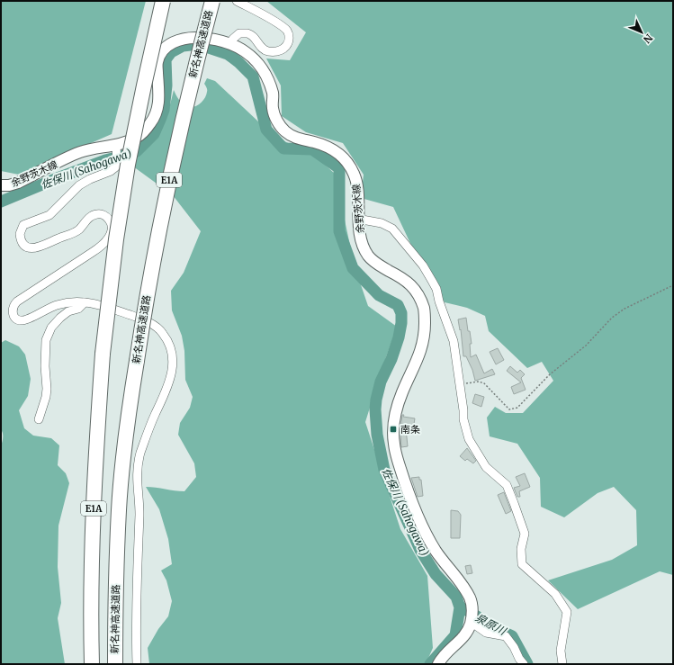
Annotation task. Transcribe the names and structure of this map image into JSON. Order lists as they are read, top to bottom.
{
  "streets": {
    "highway": ["新名神高速道路", "E1A"],
    "main road": ["余野茨木線"]
  },
  "water": ["佐保川 (Sahogawa)", "泉原川"],
  "places": {
    "transit": ["南条"]
  },
  "north": "bottom right"
}
